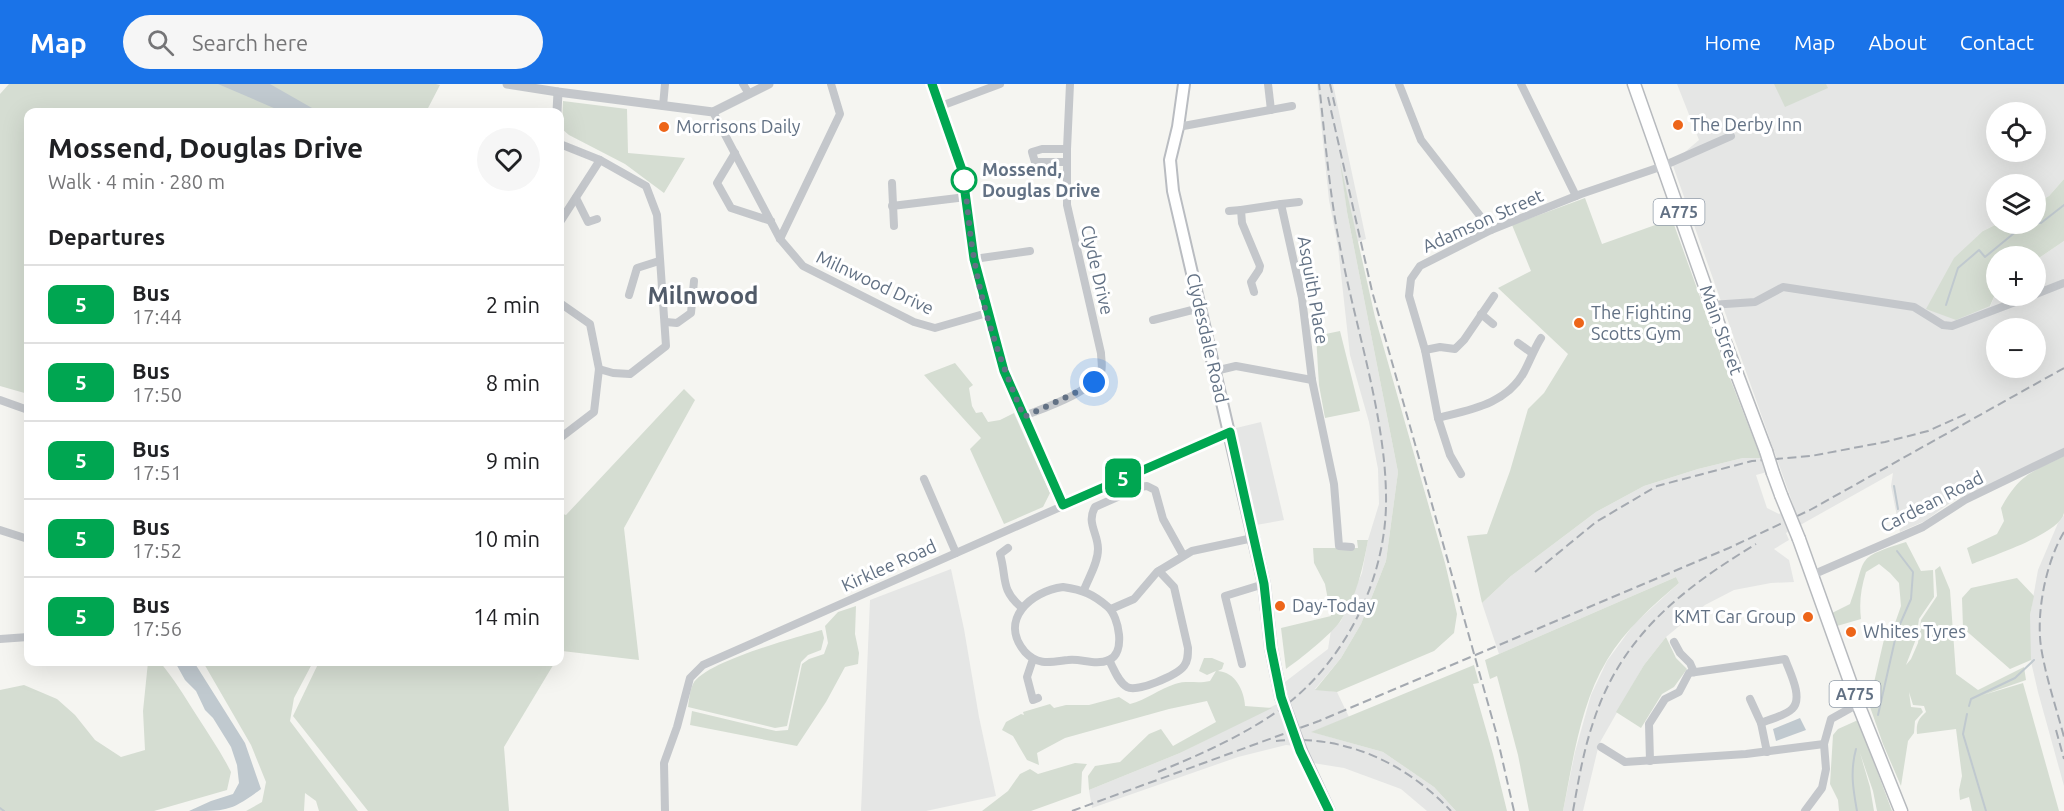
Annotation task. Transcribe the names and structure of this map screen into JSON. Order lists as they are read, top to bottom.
{
  "streets": {
    "main road": ["A775", "Main Street", "Clydesdale Road"],
    "street": [
      "Adamson Street",
      "Clyde Drive",
      "Milnwood Drive",
      "Asquith Place",
      "Cardean Road",
      "Kirklee Road"
    ]
  },
  "crossings": [
    ["A775", "Main Street"],
    ["A775", "Cardean Road"],
    ["Adamson Street", "Main Street"],
    ["Main Street", "Cardean Road"],
    ["Clydesdale Road", "Kirklee Road"]
  ],
  "districts": ["Milnwood"],
  "places": [
    "The Derby Inn",
    "Morrisons Daily",
    "Mossend, Douglas Drive",
    "The Fighting Scotts Gym",
    "Day-Today",
    "KMT Car Group",
    "Whites Tyres"
  ],
  "lines": ["bus line 5"],
  "page": {
    "header": "Map",
    "search": "Search here",
    "nav": [
      "Home",
      "Map",
      "About",
      "Contact"
    ],
    "on_map": "5",
    "map_buttons": ["+", "−"],
    "heading": [
      ["Mossend, Douglas Drive", "Walk · 4 min · 280 m"],
      "Departures"
    ],
    "list": [
      {
        "mark": "5",
        "name": "Bus",
        "note": "17:44",
        "value": "2 min"
      },
      {
        "mark": "5",
        "name": "Bus",
        "note": "17:50",
        "value": "8 min"
      },
      {
        "mark": "5",
        "name": "Bus",
        "note": "17:51",
        "value": "9 min"
      },
      {
        "mark": "5",
        "name": "Bus",
        "note": "17:52",
        "value": "10 min"
      },
      {
        "mark": "5",
        "name": "Bus",
        "note": "17:56",
        "value": "14 min"
      }
    ]
  }
}
